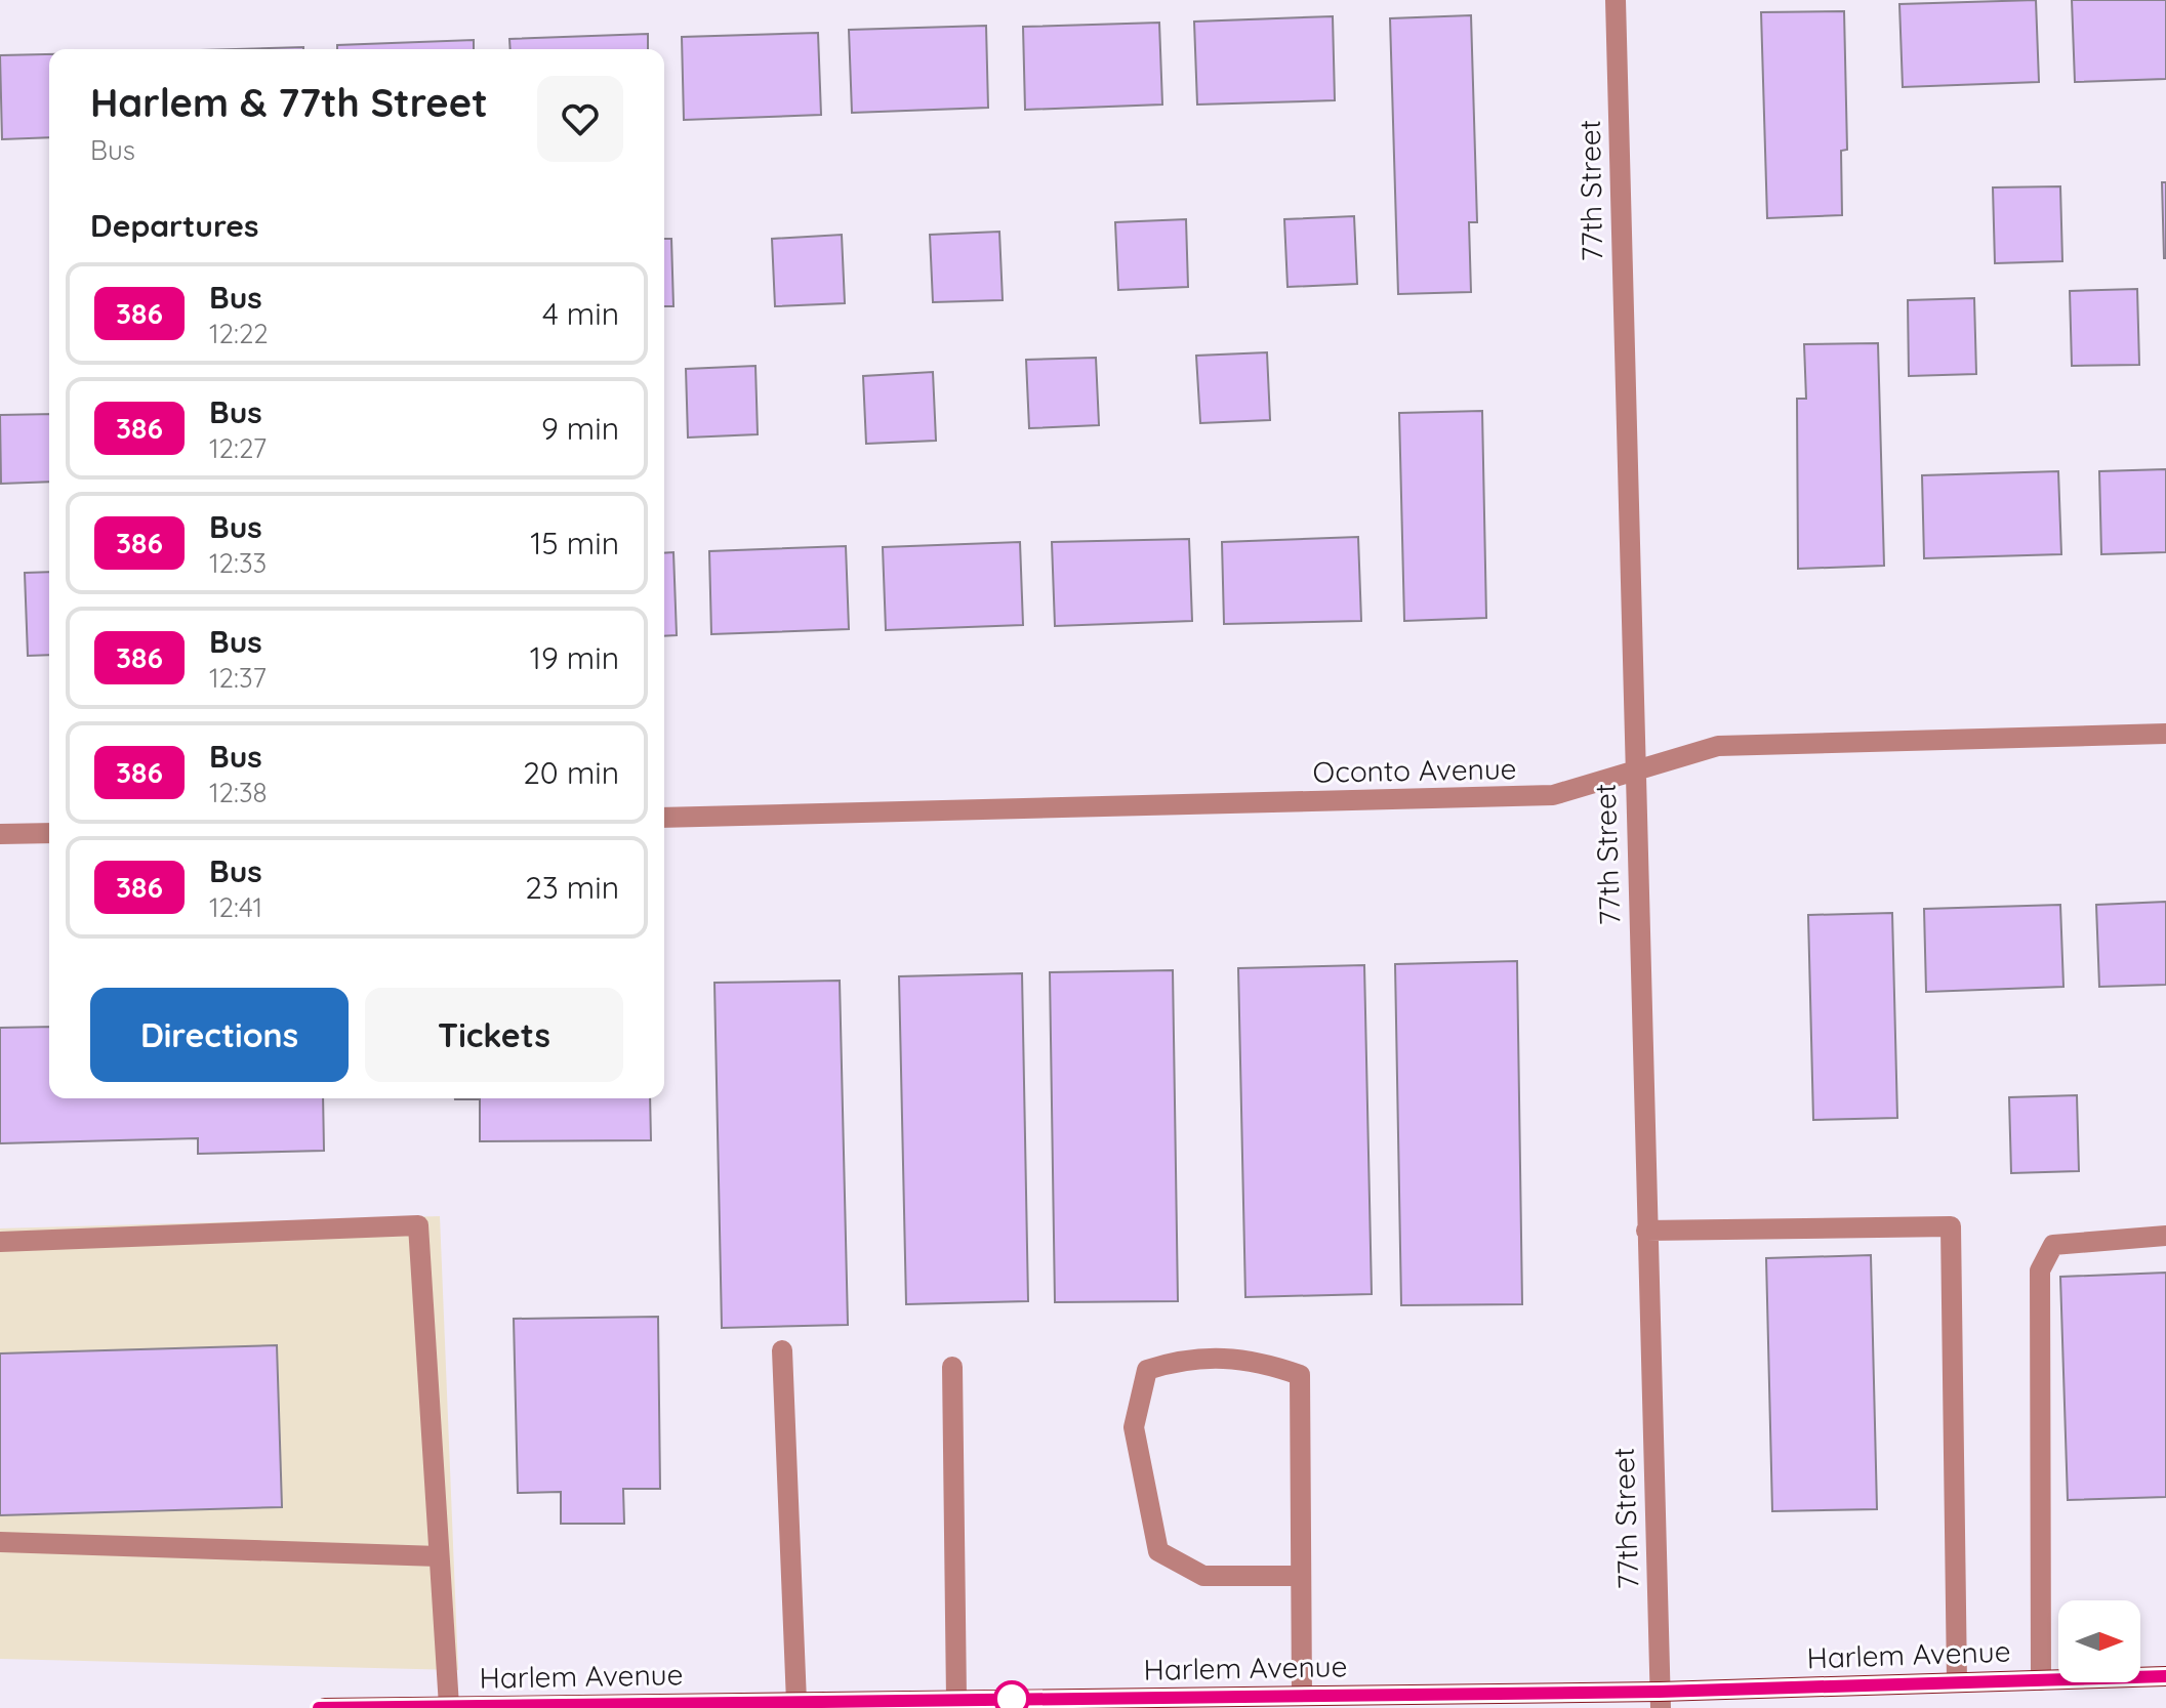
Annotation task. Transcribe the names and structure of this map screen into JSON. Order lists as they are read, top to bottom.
{
  "streets": {
    "main road": ["Harlem Avenue"],
    "street": ["77th Street", "Oconto Avenue"]
  },
  "crossings": [
    ["77th Street", "Oconto Avenue"],
    ["77th Street", "Harlem Avenue"]
  ],
  "lines": ["bus line 386"],
  "north": "right",
  "page": {
    "heading": [
      ["Harlem & 77th Street", "Bus"],
      "Departures"
    ],
    "list": [
      {
        "mark": "386",
        "name": "Bus",
        "note": "12:22",
        "value": "4 min"
      },
      {
        "mark": "386",
        "name": "Bus",
        "note": "12:27",
        "value": "9 min"
      },
      {
        "mark": "386",
        "name": "Bus",
        "note": "12:33",
        "value": "15 min"
      },
      {
        "mark": "386",
        "name": "Bus",
        "note": "12:37",
        "value": "19 min"
      },
      {
        "mark": "386",
        "name": "Bus",
        "note": "12:38",
        "value": "20 min"
      },
      {
        "mark": "386",
        "name": "Bus",
        "note": "12:41",
        "value": "23 min"
      }
    ],
    "buttons": ["Directions", "Tickets"]
  }
}
